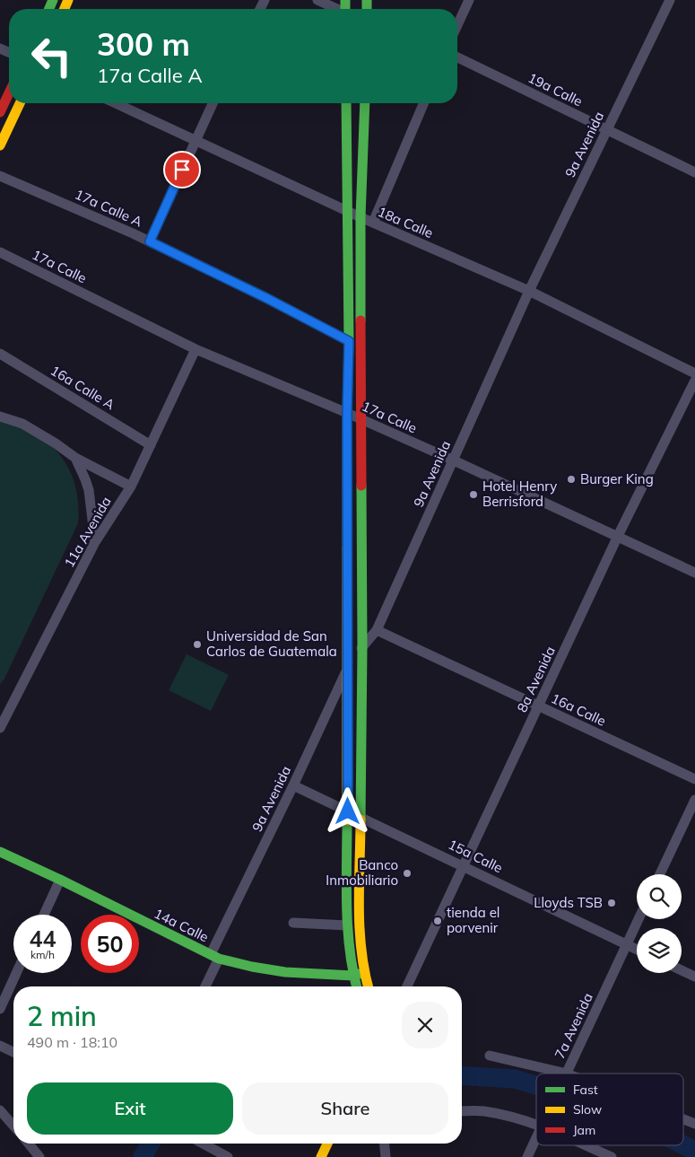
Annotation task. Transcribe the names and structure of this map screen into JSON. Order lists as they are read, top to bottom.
{
  "streets": {
    "main road": ["14a Calle"],
    "street": [
      "19a Calle",
      "9a Avenida",
      "17a Calle A",
      "18a Calle",
      "17a Calle",
      "16a Calle A",
      "11a Avenida",
      "8a Avenida",
      "16a Calle",
      "15a Calle",
      "7a Avenida"
    ]
  },
  "crossings": [
    ["19a Calle", "9a Avenida"],
    ["9a Avenida", "18a Calle"],
    ["9a Avenida", "17a Calle"],
    ["9a Avenida", "16a Calle"],
    ["9a Avenida", "15a Calle"],
    ["9a Avenida", "14a Calle"],
    ["17a Calle", "11a Avenida"],
    ["17a Calle", "8a Avenida"],
    ["16a Calle A", "11a Avenida"],
    ["8a Avenida", "16a Calle"],
    ["8a Avenida", "15a Calle"],
    ["15a Calle", "7a Avenida"]
  ],
  "places": [
    "Burger King",
    "Hotel Henry Berrisford",
    "Universidad de San Carlos de Guatemala",
    "Banco Inmobiliario",
    "Lloyds TSB",
    "tienda el porvenir"
  ],
  "legend": ["Fast", "Slow", "Jam"],
  "page": {
    "turn": ["300 m", "17a Calle A"],
    "speed": "44 km/h",
    "limit": "50",
    "heading": ["2 min", "490 m · 18:10"],
    "buttons": ["Exit", "Share"]
  }
}
